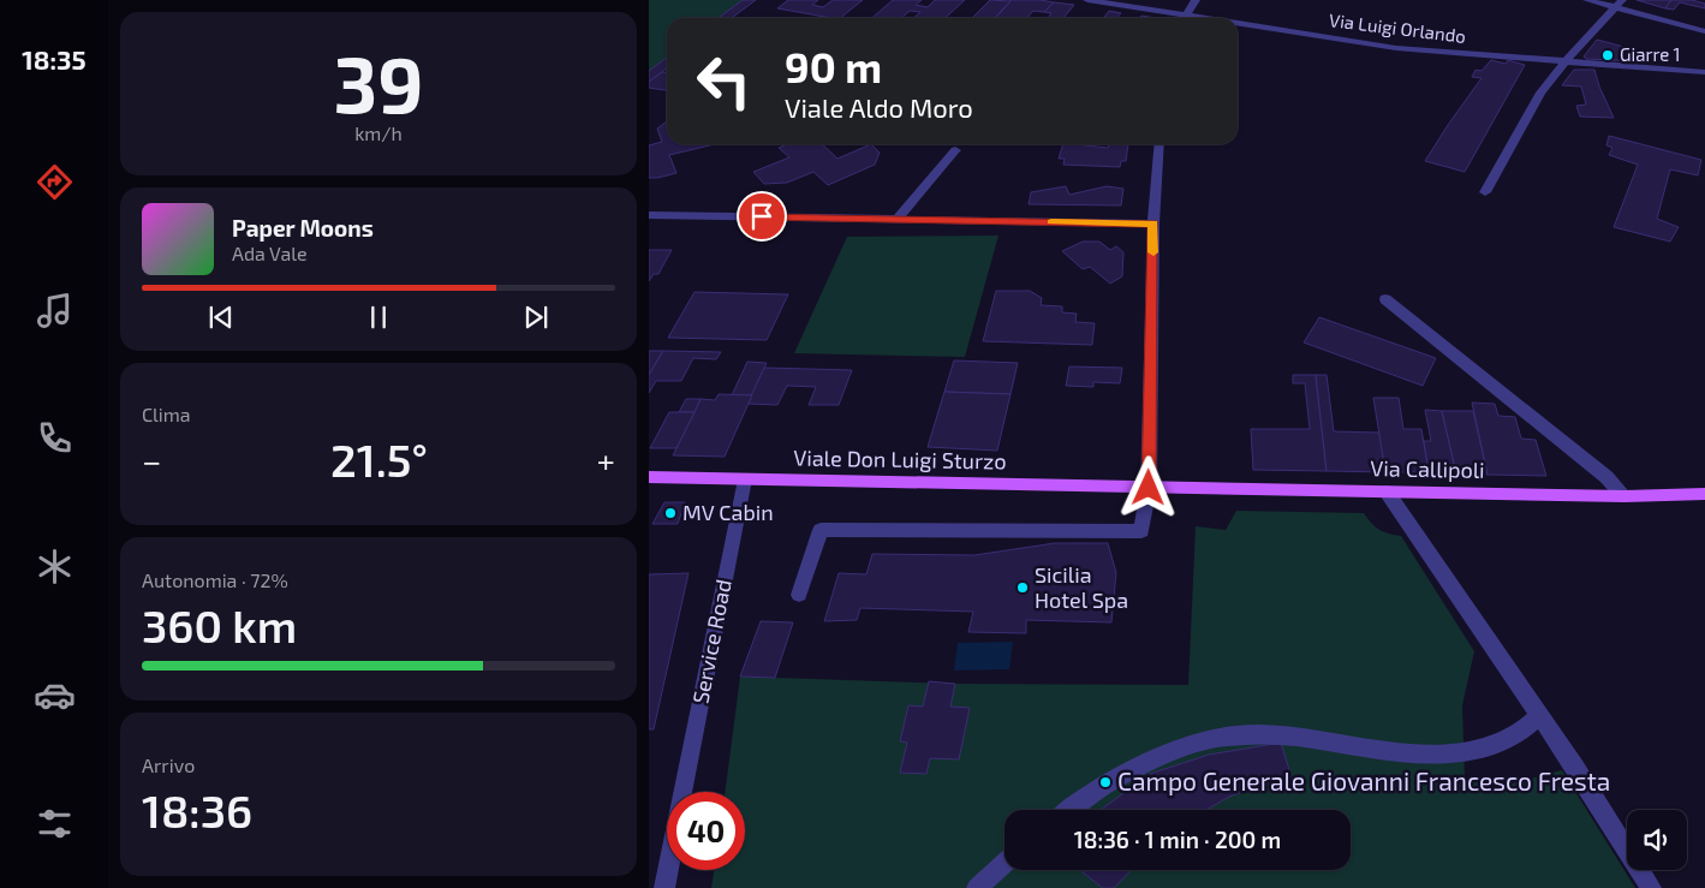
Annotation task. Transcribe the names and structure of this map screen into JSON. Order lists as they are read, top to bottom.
{
  "streets": {
    "main road": ["Viale Don Luigi Sturzo", "Via Callipoli"],
    "street": ["Via Luigi Orlando", "Service Road"]
  },
  "crossings": [
    ["Viale Don Luigi Sturzo", "Via Callipoli"],
    ["Viale Don Luigi Sturzo", "Service Road"]
  ],
  "places": [
    "Giarre 1",
    "MV Cabin",
    "Sicilia Hotel Spa",
    "Campo Generale Giovanni Francesco Fresta"
  ],
  "page": {
    "tabs": "18:35",
    "tile": [
      ["39", "km/h"],
      "Clima",
      ["Autonomia · 72%", "360 km"],
      ["Arrivo", "18:36"]
    ],
    "turn": ["90 m", "Viale Aldo Moro"],
    "song": ["Paper Moons", "Ada Vale"],
    "heat": ["−", "21.5°", "+"],
    "limit": "40",
    "trip": "18:36 · 1 min · 200 m"
  }
}
